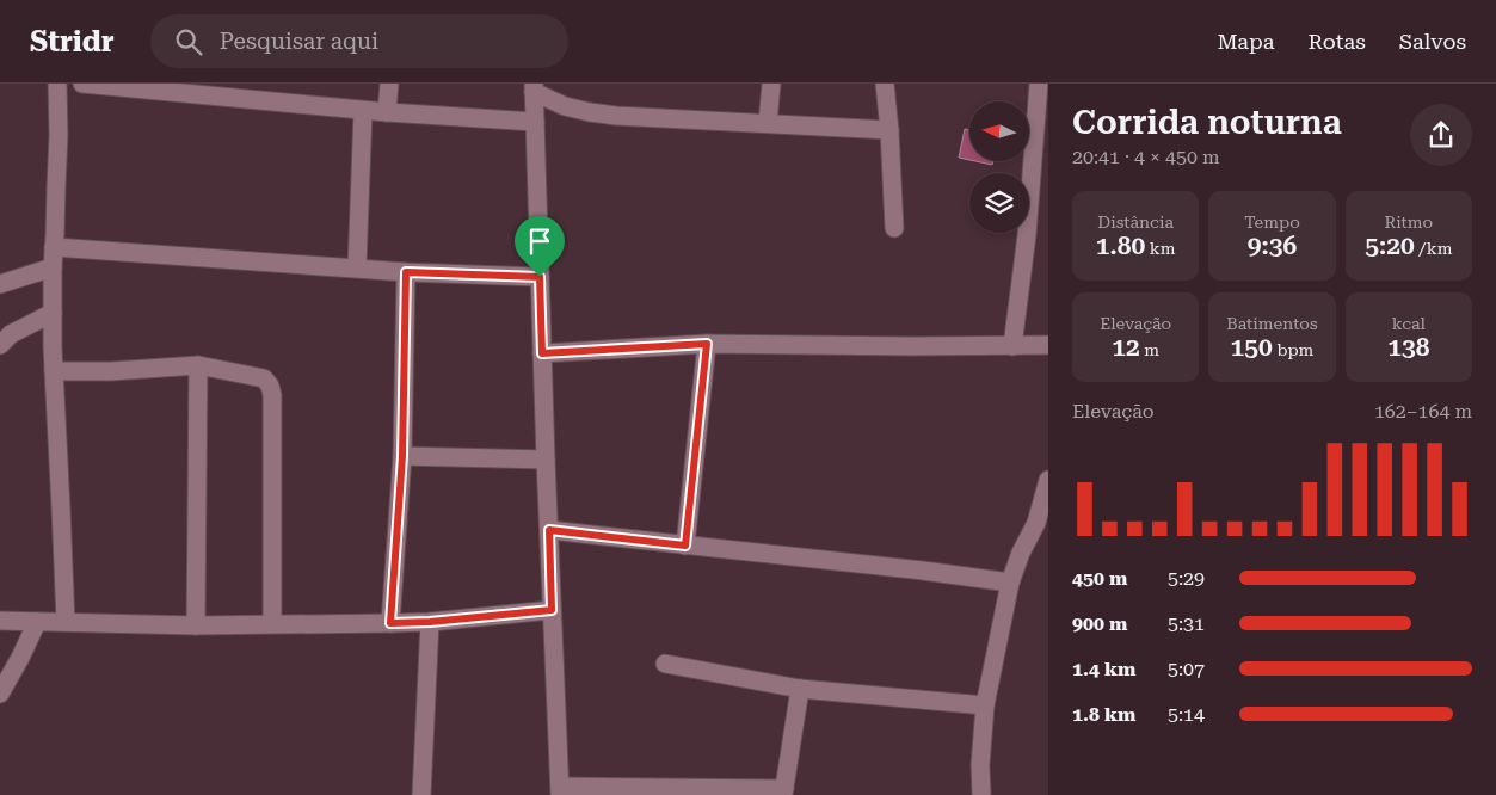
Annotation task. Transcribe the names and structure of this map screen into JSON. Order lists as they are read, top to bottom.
{
  "north": "left",
  "page": {
    "header": "Stridr",
    "search": "Pesquisar aqui",
    "nav": ["Mapa", "Rotas", "Salvos"],
    "heading": ["Corrida noturna", "20:41 · 4 × 450 m"],
    "stats": [
      ["Distância", "1.80 km"],
      ["Tempo", "9:36"],
      ["Ritmo", "5:20 /km"],
      ["Elevação", "12 m"],
      ["Batimentos", "150 bpm"],
      ["kcal", "138"]
    ],
    "chart": ["Elevação", "162–164 m"],
    "list": [
      {
        "name": "450 m",
        "note": "5:29"
      },
      {
        "name": "900 m",
        "note": "5:31"
      },
      {
        "name": "1.4 km",
        "note": "5:07"
      },
      {
        "name": "1.8 km",
        "note": "5:14"
      }
    ]
  }
}
